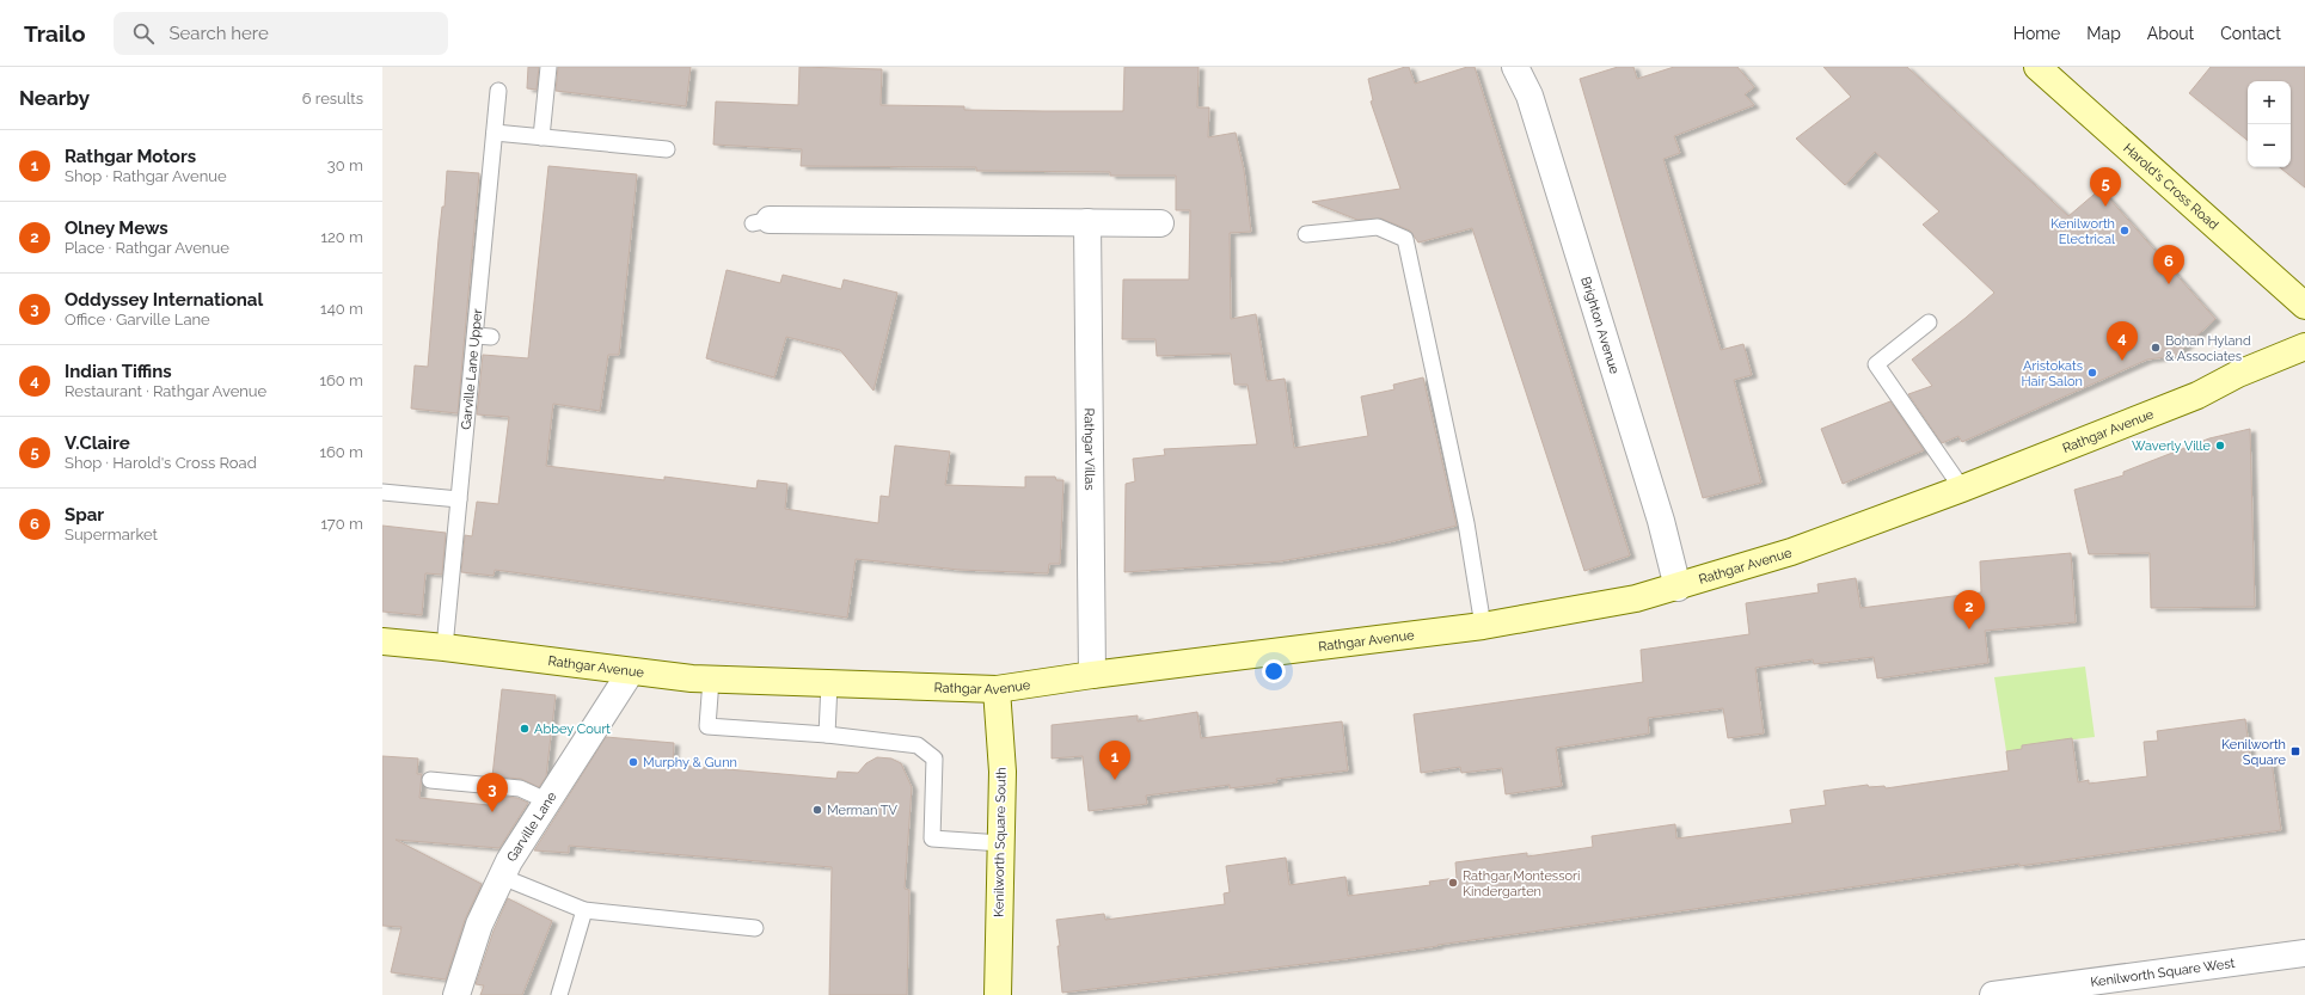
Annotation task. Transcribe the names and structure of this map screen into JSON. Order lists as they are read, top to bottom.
{
  "streets": {
    "street": [
      "Harold's Cross Road",
      "Brighton Avenue",
      "Rathgar Avenue",
      "Rathgar Villas",
      "Garville Lane",
      "Kenilworth Square South",
      "Kenilworth Square West"
    ],
    "lane": ["Garville Lane Upper"]
  },
  "crossings": [
    ["Brighton Avenue", "Rathgar Avenue"],
    ["Garville Lane Upper", "Rathgar Avenue"],
    ["Rathgar Avenue", "Rathgar Villas"],
    ["Rathgar Avenue", "Garville Lane"],
    ["Rathgar Avenue", "Kenilworth Square South"]
  ],
  "places": {
    "other": [
      "Kenilworth Electrical",
      "Bohan Hyland & Associates",
      "Aristokats Hair Salon",
      "Waverly Ville",
      "Abbey Court",
      "Murphy & Gunn",
      "Merman TV",
      "Rathgar Montessori Kindergarten"
    ],
    "transit": ["Kenilworth Square"]
  },
  "page": {
    "header": "Trailo",
    "search": "Search here",
    "nav": [
      "Home",
      "Map",
      "About",
      "Contact"
    ],
    "heading": ["Nearby", "6 results"],
    "map_buttons": ["+", "−"],
    "list": [
      {
        "mark": "1",
        "name": "Rathgar Motors",
        "note": "Shop · Rathgar Avenue",
        "value": "30 m"
      },
      {
        "mark": "2",
        "name": "Olney Mews",
        "note": "Place · Rathgar Avenue",
        "value": "120 m"
      },
      {
        "mark": "3",
        "name": "Oddyssey International",
        "note": "Office · Garville Lane",
        "value": "140 m"
      },
      {
        "mark": "4",
        "name": "Indian Tiffins",
        "note": "Restaurant · Rathgar Avenue",
        "value": "160 m"
      },
      {
        "mark": "5",
        "name": "V.Claire",
        "note": "Shop · Harold's Cross Road",
        "value": "160 m"
      },
      {
        "mark": "6",
        "name": "Spar",
        "note": "Supermarket",
        "value": "170 m"
      }
    ],
    "pins": [
      "5",
      "6",
      "4",
      "2",
      "1",
      "3"
    ]
  }
}
